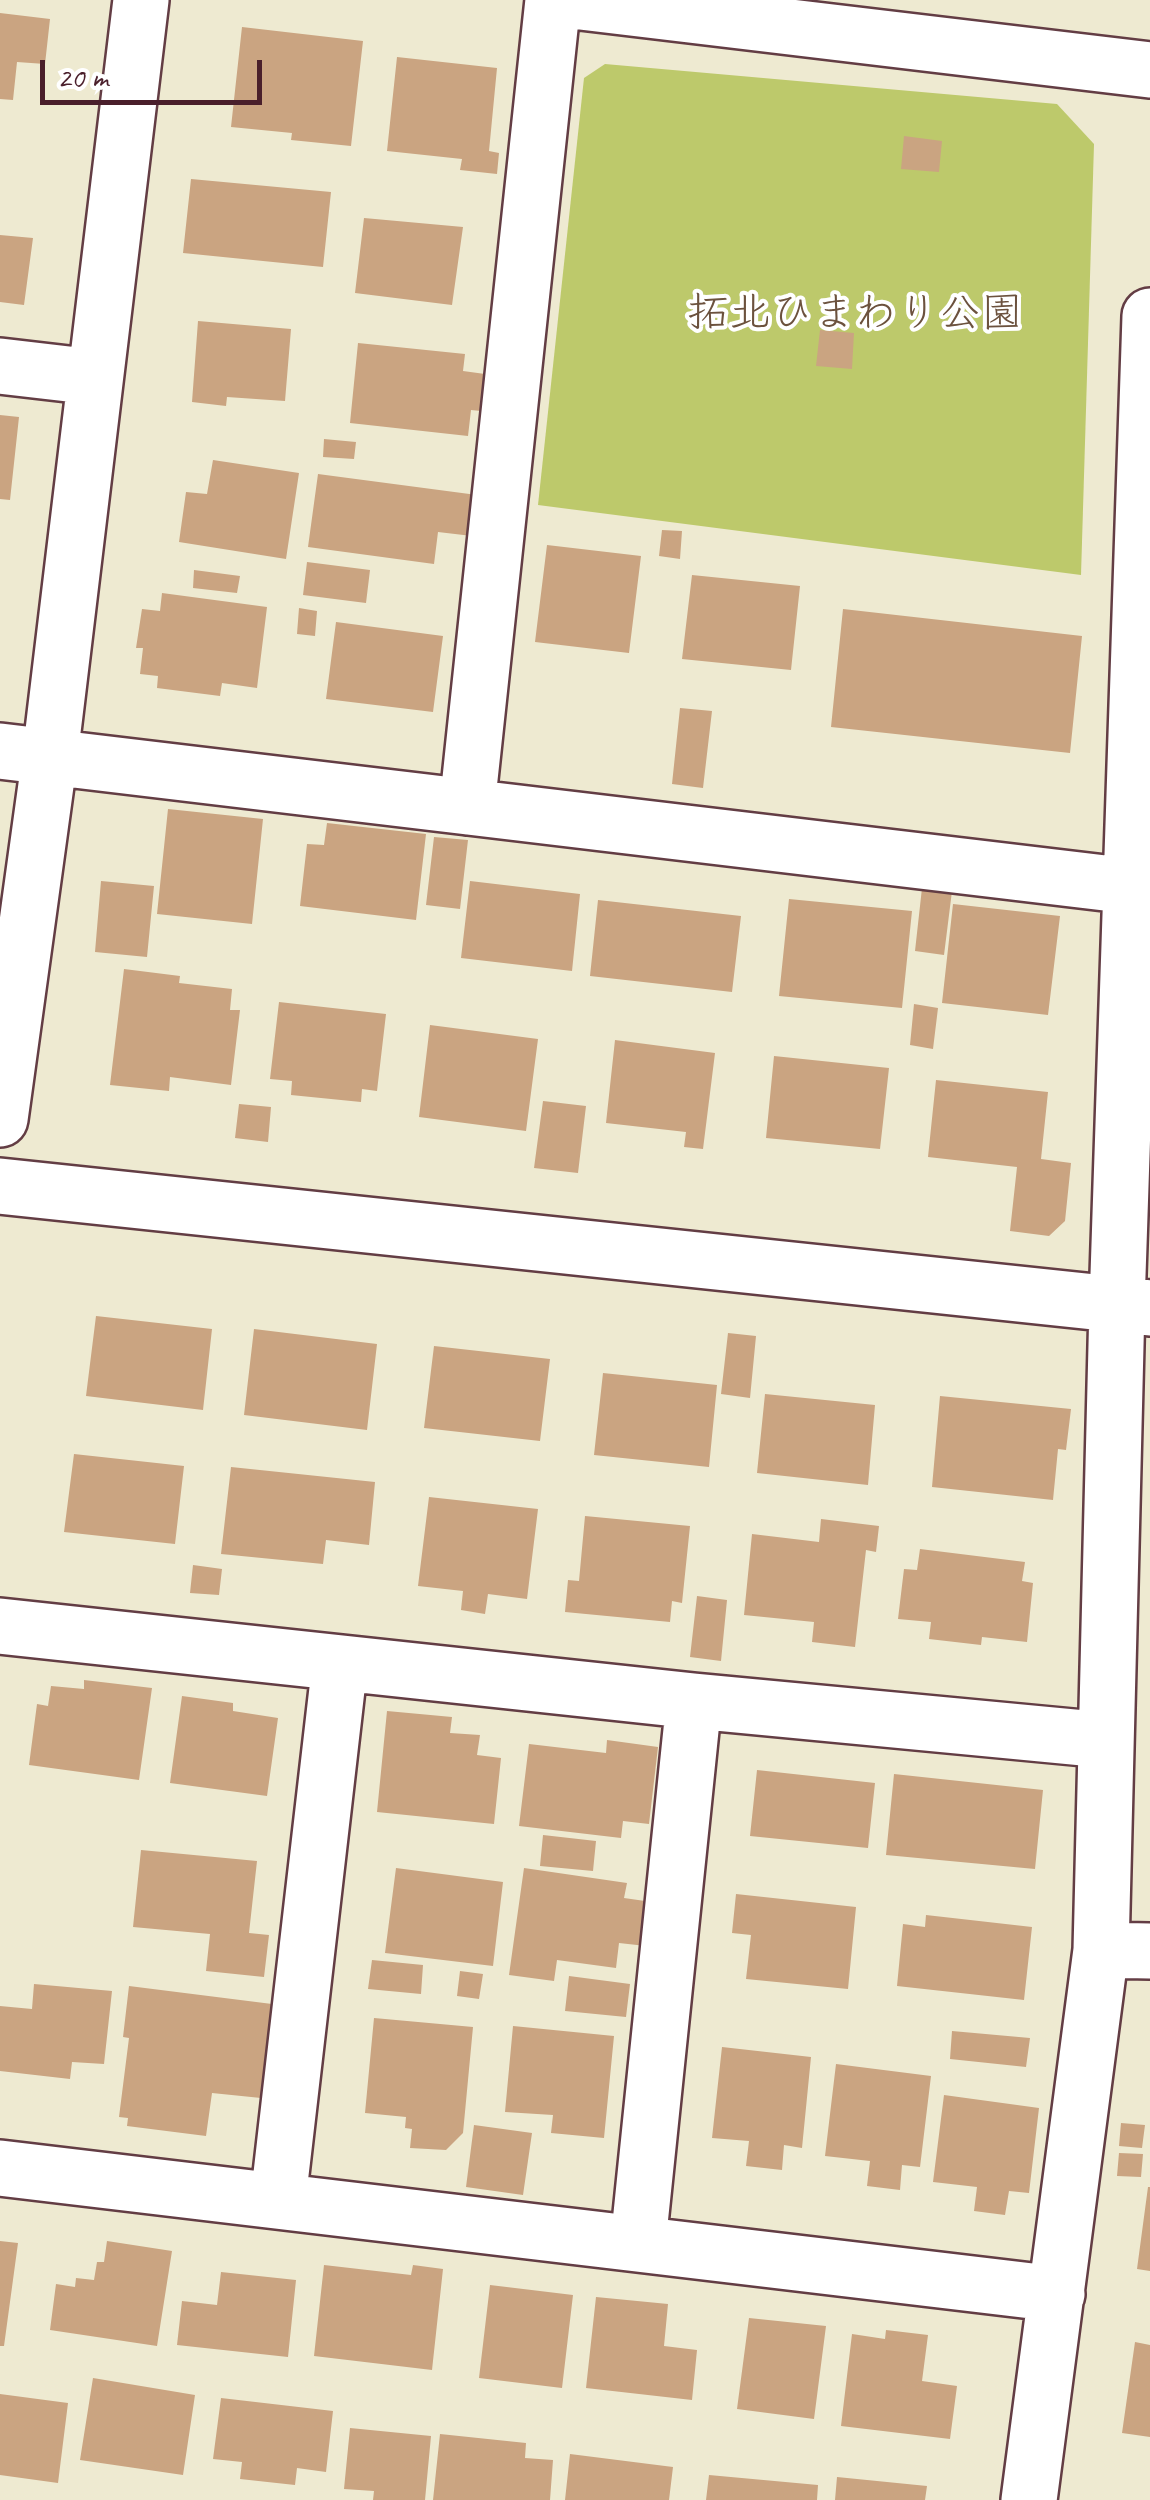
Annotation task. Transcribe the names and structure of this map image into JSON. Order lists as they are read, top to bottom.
{
  "parks": ["拓北ひまわり公園"],
  "scale_bar": "20 m"
}
